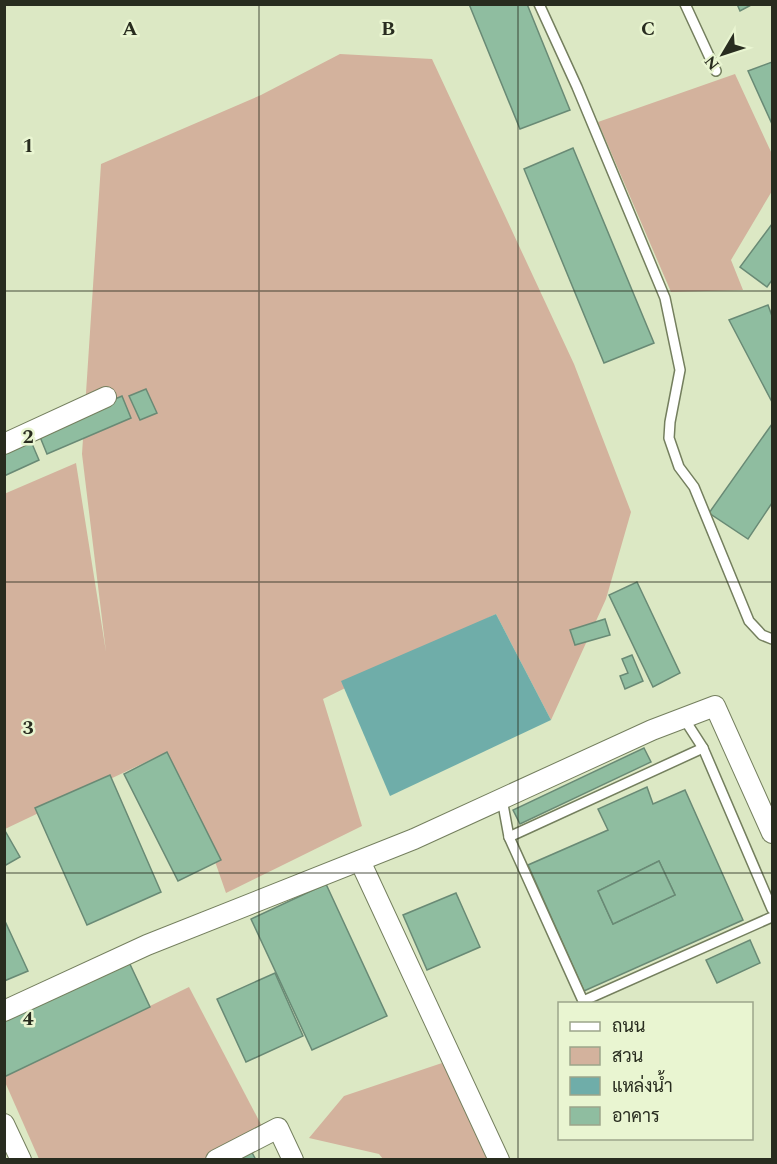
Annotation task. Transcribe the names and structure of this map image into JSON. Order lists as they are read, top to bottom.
{
  "legend": [
    "ถนน",
    "สวน",
    "แหล่งน้ำ",
    "อาคาร"
  ],
  "north": "bottom left",
  "grid": {
    "columns": ["A", "B", "C"],
    "rows": [
      "1",
      "2",
      "3",
      "4"
    ]
  }
}
